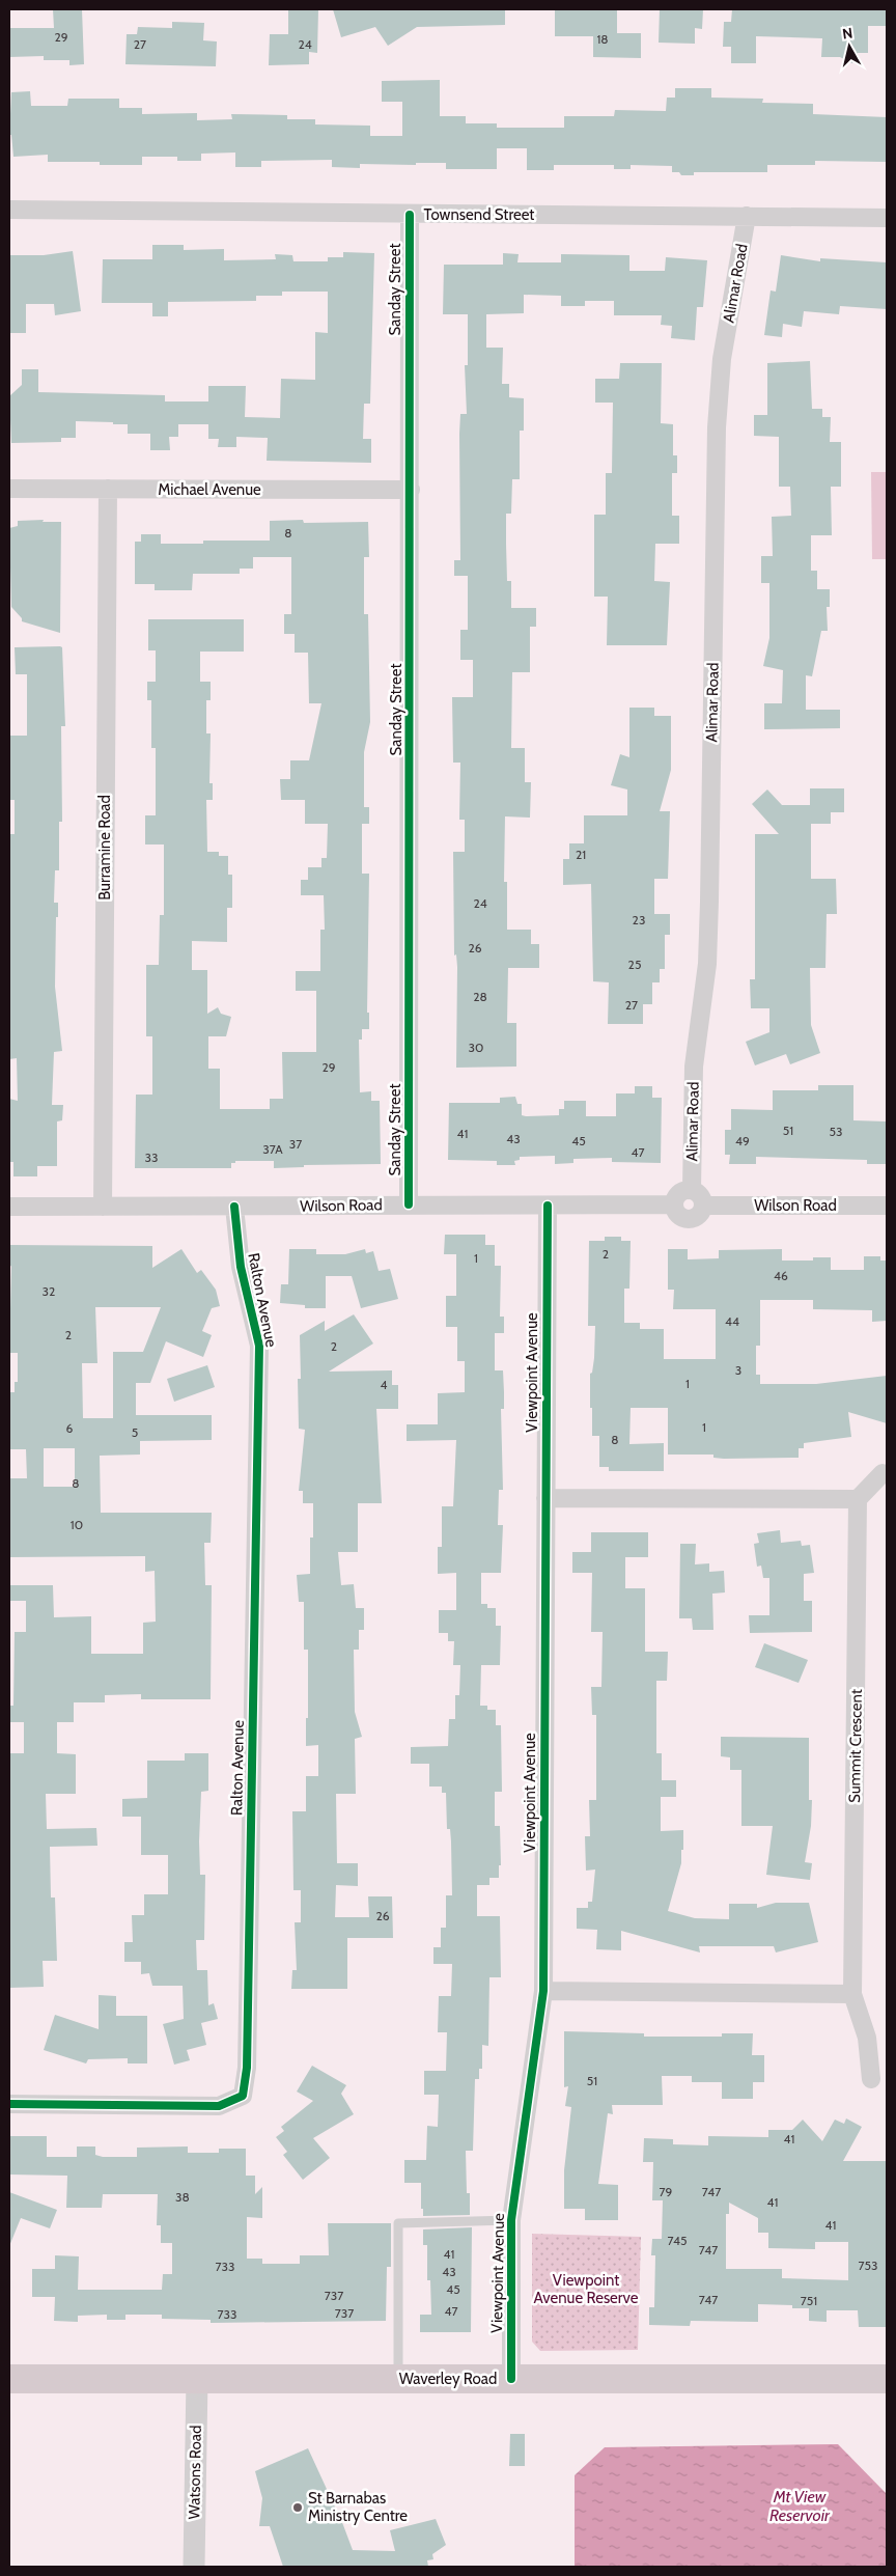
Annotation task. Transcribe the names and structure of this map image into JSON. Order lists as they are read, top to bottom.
{
  "streets": {
    "main road": ["Waverley Road"],
    "street": [
      "Townsend Street",
      "Alimar Road",
      "Sanday Street",
      "Michael Avenue",
      "Burramine Road",
      "Wilson Road",
      "Ralton Avenue",
      "Viewpoint Avenue",
      "Summit Crescent",
      "Watsons Road"
    ]
  },
  "crossings": [
    ["Townsend Street", "Alimar Road"],
    ["Townsend Street", "Sanday Street"],
    ["Alimar Road", "Wilson Road"],
    ["Sanday Street", "Michael Avenue"],
    ["Sanday Street", "Wilson Road"],
    ["Michael Avenue", "Burramine Road"],
    ["Burramine Road", "Wilson Road"],
    ["Wilson Road", "Ralton Avenue"],
    ["Wilson Road", "Viewpoint Avenue"],
    ["Viewpoint Avenue", "Waverley Road"],
    ["Waverley Road", "Watsons Road"]
  ],
  "water": ["Mt View Reservoir"],
  "parks": ["Viewpoint Avenue Reserve"],
  "places": ["St Barnabas Ministry Centre"],
  "house_numbers": [
    "29",
    "18",
    "27",
    "24",
    "8",
    "21",
    "24",
    "23",
    "26",
    "25",
    "28",
    "27",
    "30",
    "29",
    "51",
    "53",
    "41",
    "43",
    "45",
    "49",
    "37",
    "37A",
    "47",
    "33",
    "2",
    "1",
    "46",
    "32",
    "44",
    "2",
    "2",
    "3",
    "1",
    "4",
    "1",
    "6",
    "5",
    "8",
    "8",
    "10",
    "26",
    "51",
    "41",
    "79",
    "747",
    "38",
    "41",
    "41",
    "745",
    "747",
    "41",
    "753",
    "733",
    "43",
    "45",
    "737",
    "747",
    "751",
    "47",
    "737",
    "733"
  ],
  "north": "top"
}
